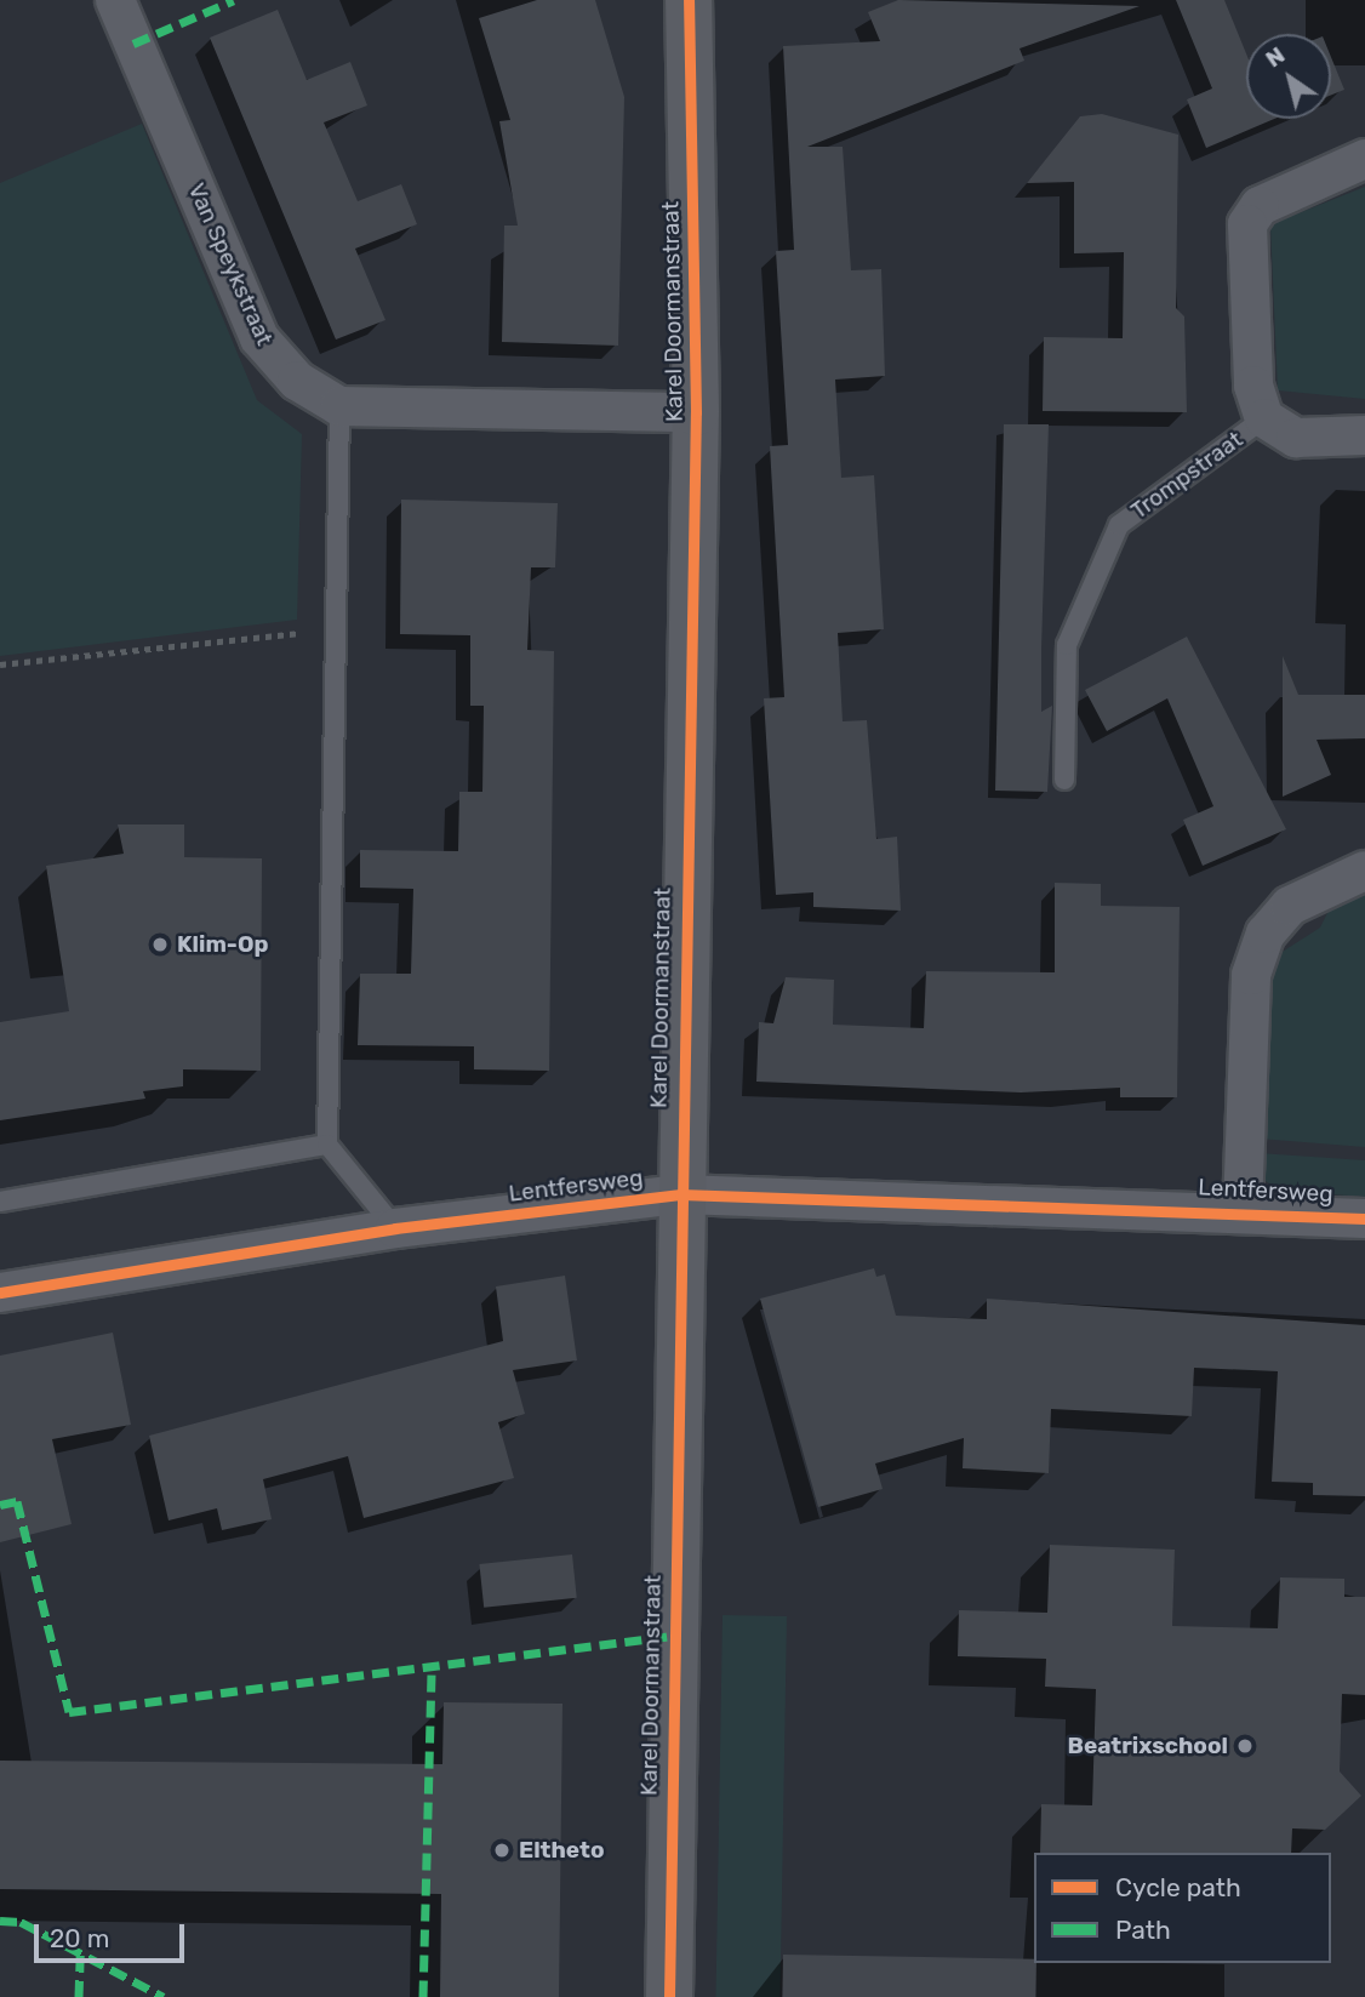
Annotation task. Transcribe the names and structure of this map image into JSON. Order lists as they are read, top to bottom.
{
  "streets": {
    "main road": ["Karel Doormanstraat"],
    "street": ["Van Speykstraat", "Trompstraat", "Lentfersweg"]
  },
  "crossings": [
    ["Van Speykstraat", "Karel Doormanstraat"],
    ["Karel Doormanstraat", "Lentfersweg"]
  ],
  "places": ["Klim-Op", "Beatrixschool", "Eltheto"],
  "legend": ["Cycle path", "Path"],
  "scale_bar": "20 m",
  "north": "top left"
}
